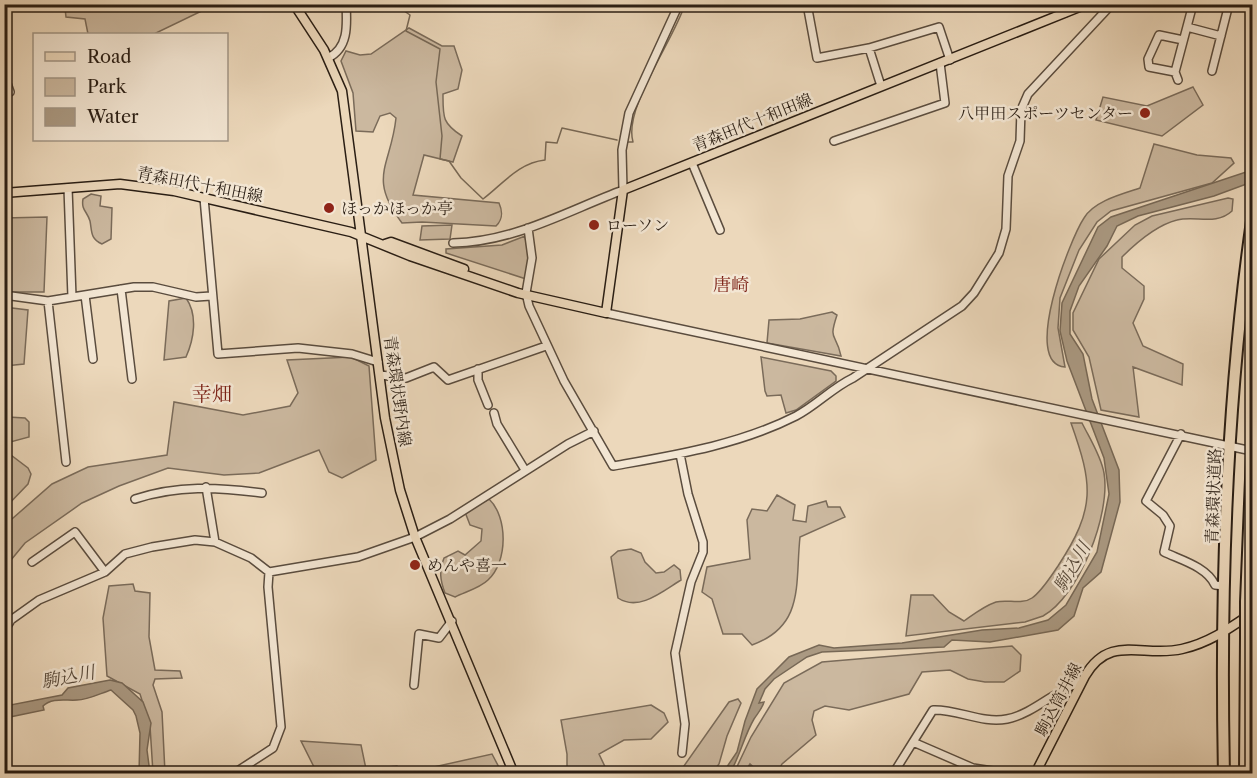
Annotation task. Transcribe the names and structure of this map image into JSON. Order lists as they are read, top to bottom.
{
  "streets": {
    "highway": ["青森環状道路"],
    "main road": ["青森田代十和田線", "青森環状野内線", "駒込筒井線"]
  },
  "crossings": [
    ["青森田代十和田線", "青森環状野内線"],
    ["青森環状道路", "駒込筒井線"]
  ],
  "districts": ["唐崎", "幸畑"],
  "water": ["駒込川"],
  "places": [
    "八甲田スポーツセンター",
    "ほっかほっか亭",
    "ローソン",
    "めんや喜一"
  ],
  "legend": ["Road", "Park", "Water"]
}
